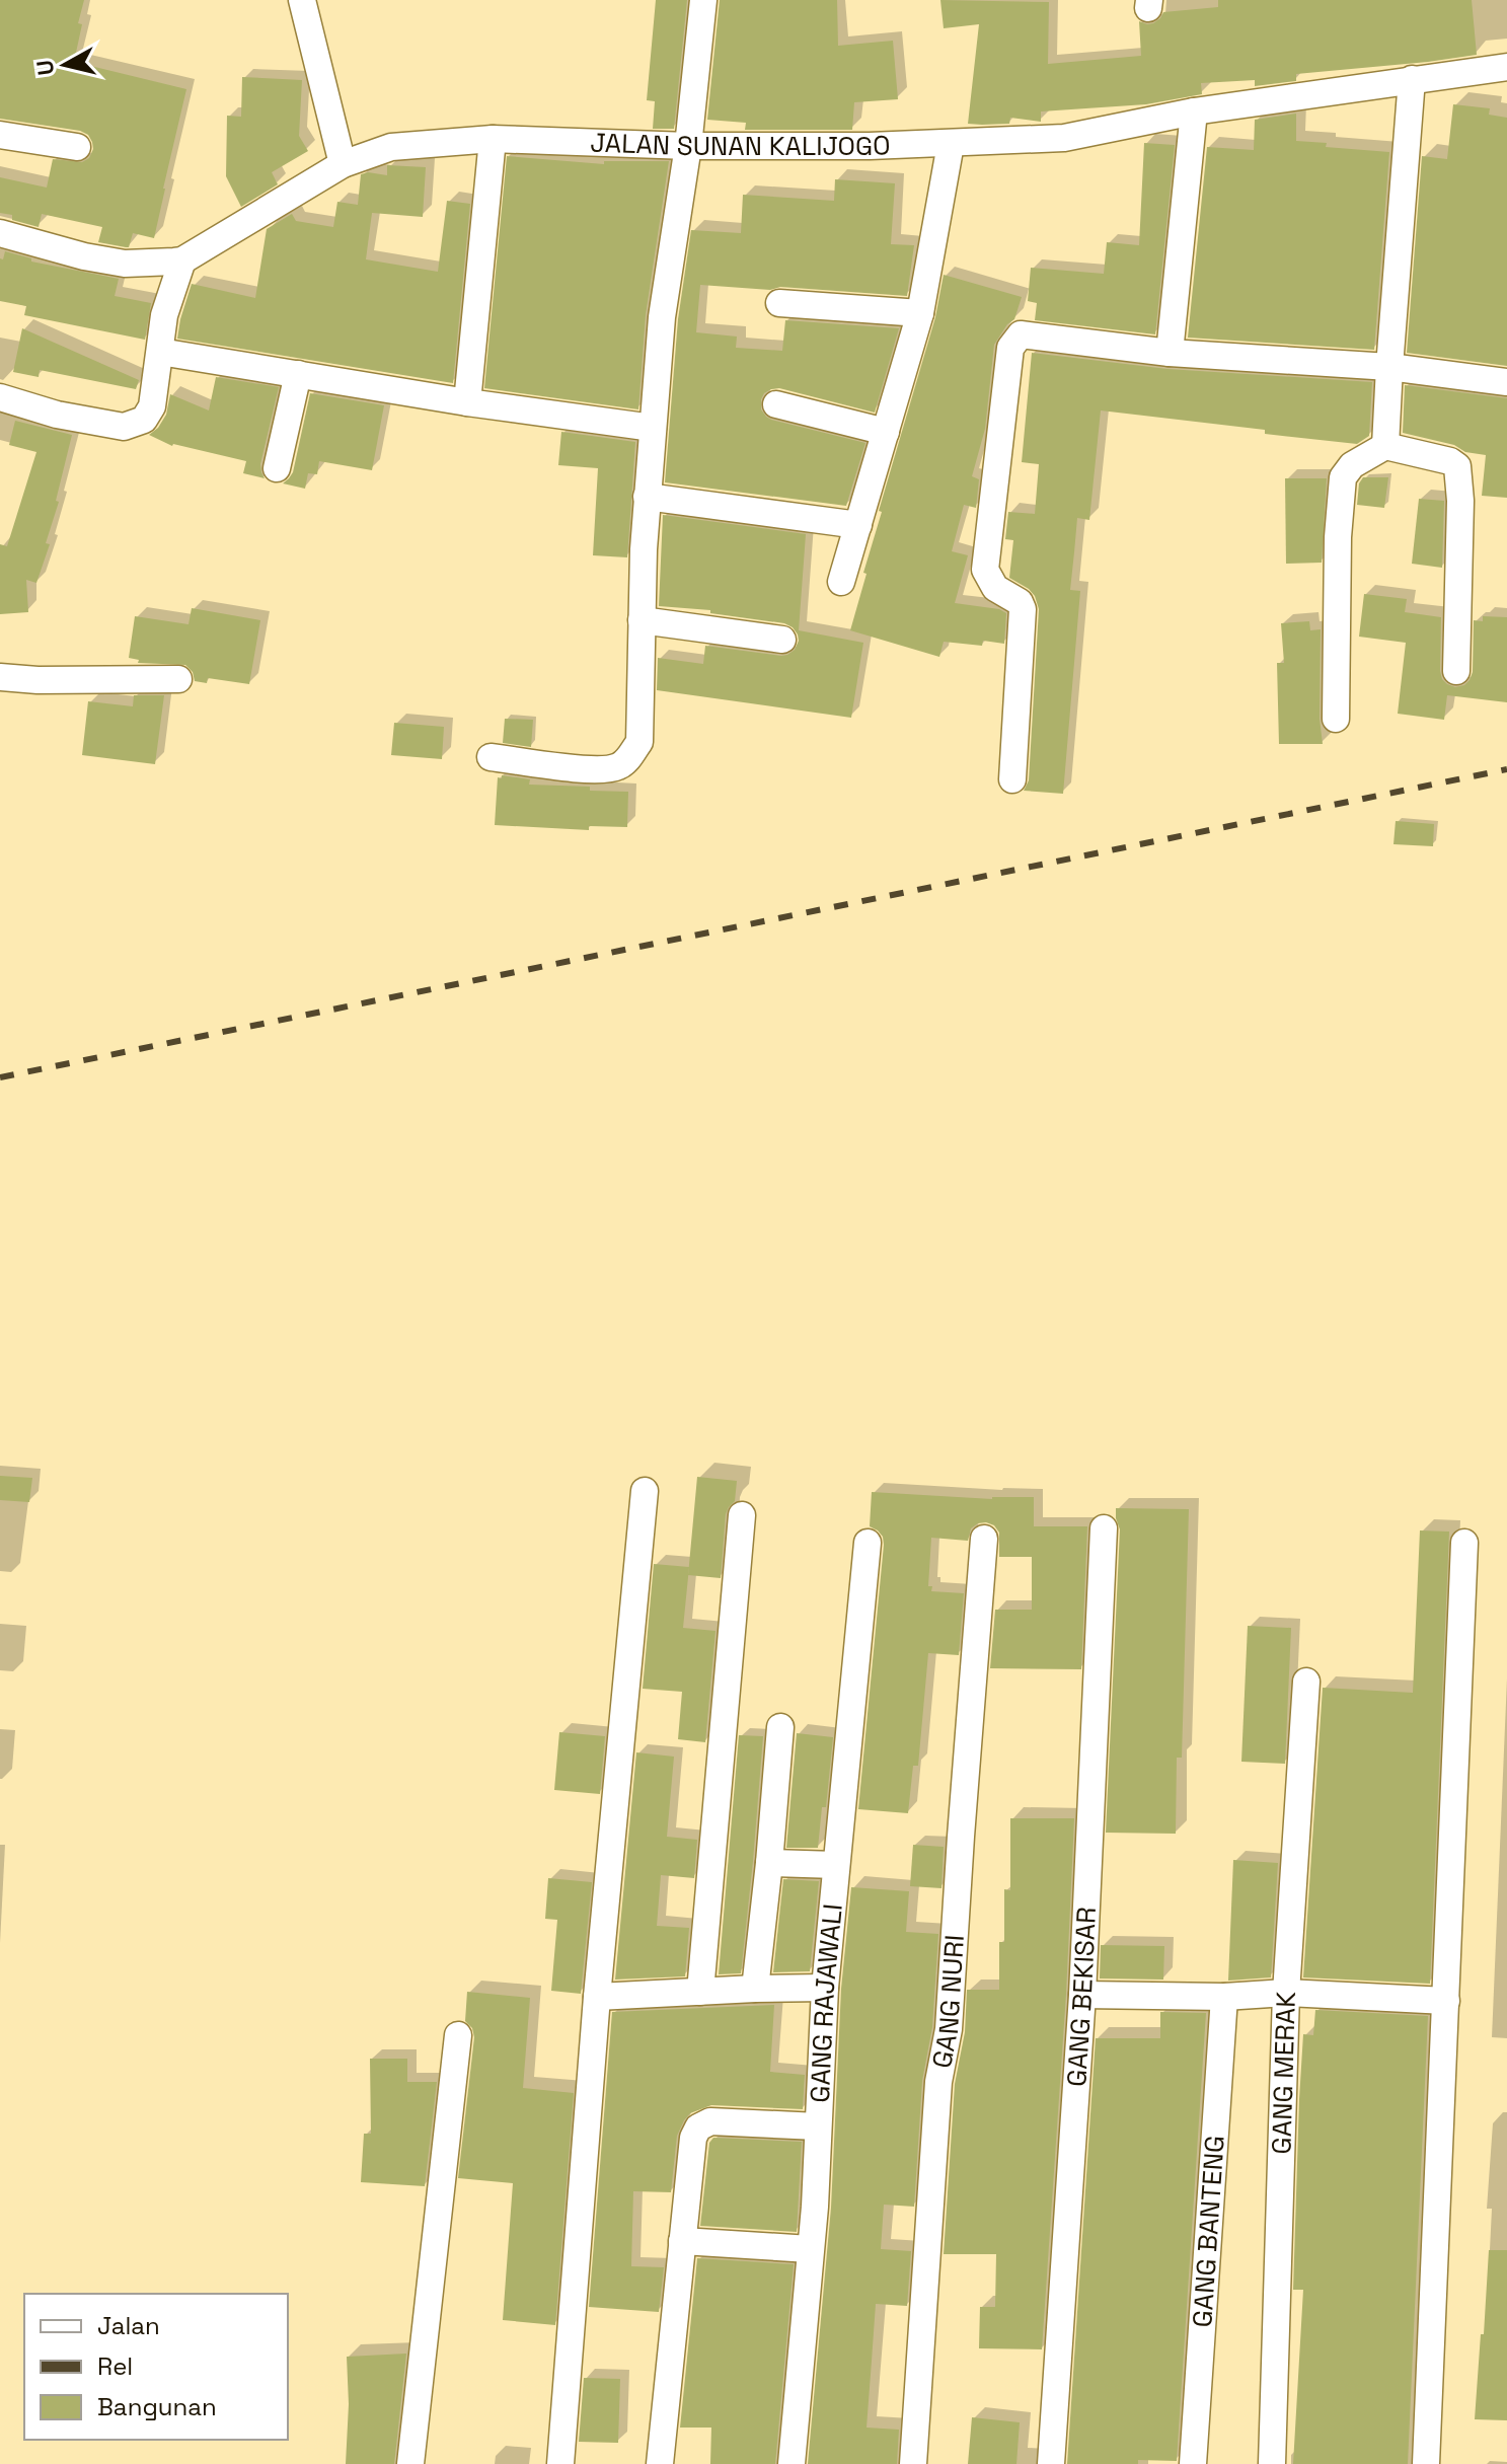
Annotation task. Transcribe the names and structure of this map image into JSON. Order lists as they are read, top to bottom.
{
  "streets": {
    "street": [
      "JALAN SUNAN KALIJOGO",
      "GANG BEKISAR",
      "GANG NURI",
      "GANG RAJAWALI",
      "GANG MERAK",
      "GANG BANTENG"
    ]
  },
  "legend": ["Jalan", "Rel", "Bangunan"],
  "north": "left"
}
